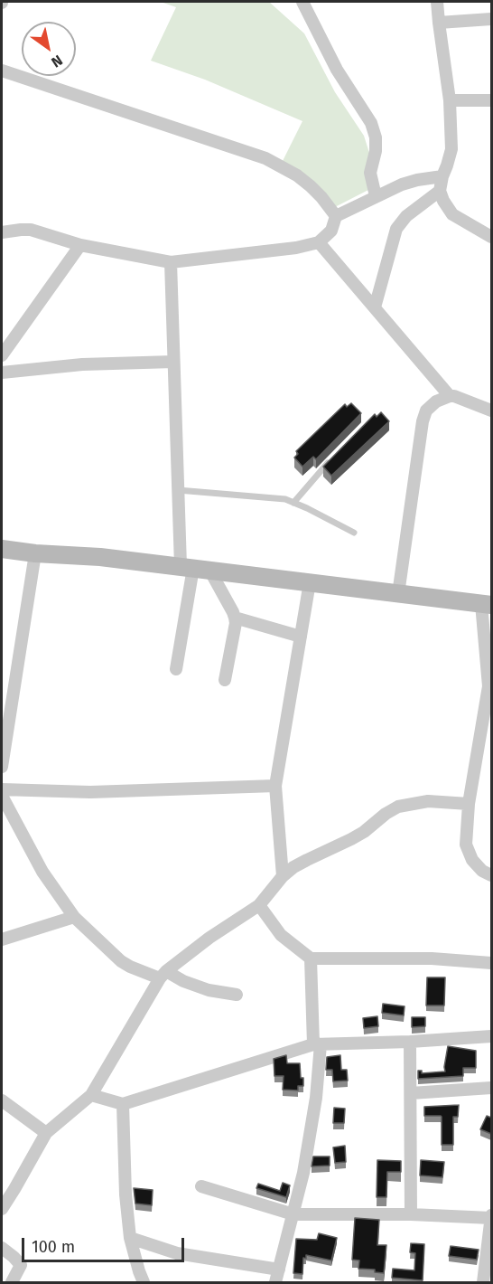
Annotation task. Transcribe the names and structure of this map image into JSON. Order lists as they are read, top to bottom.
{
  "scale_bar": "100 m",
  "north": "bottom right"
}
